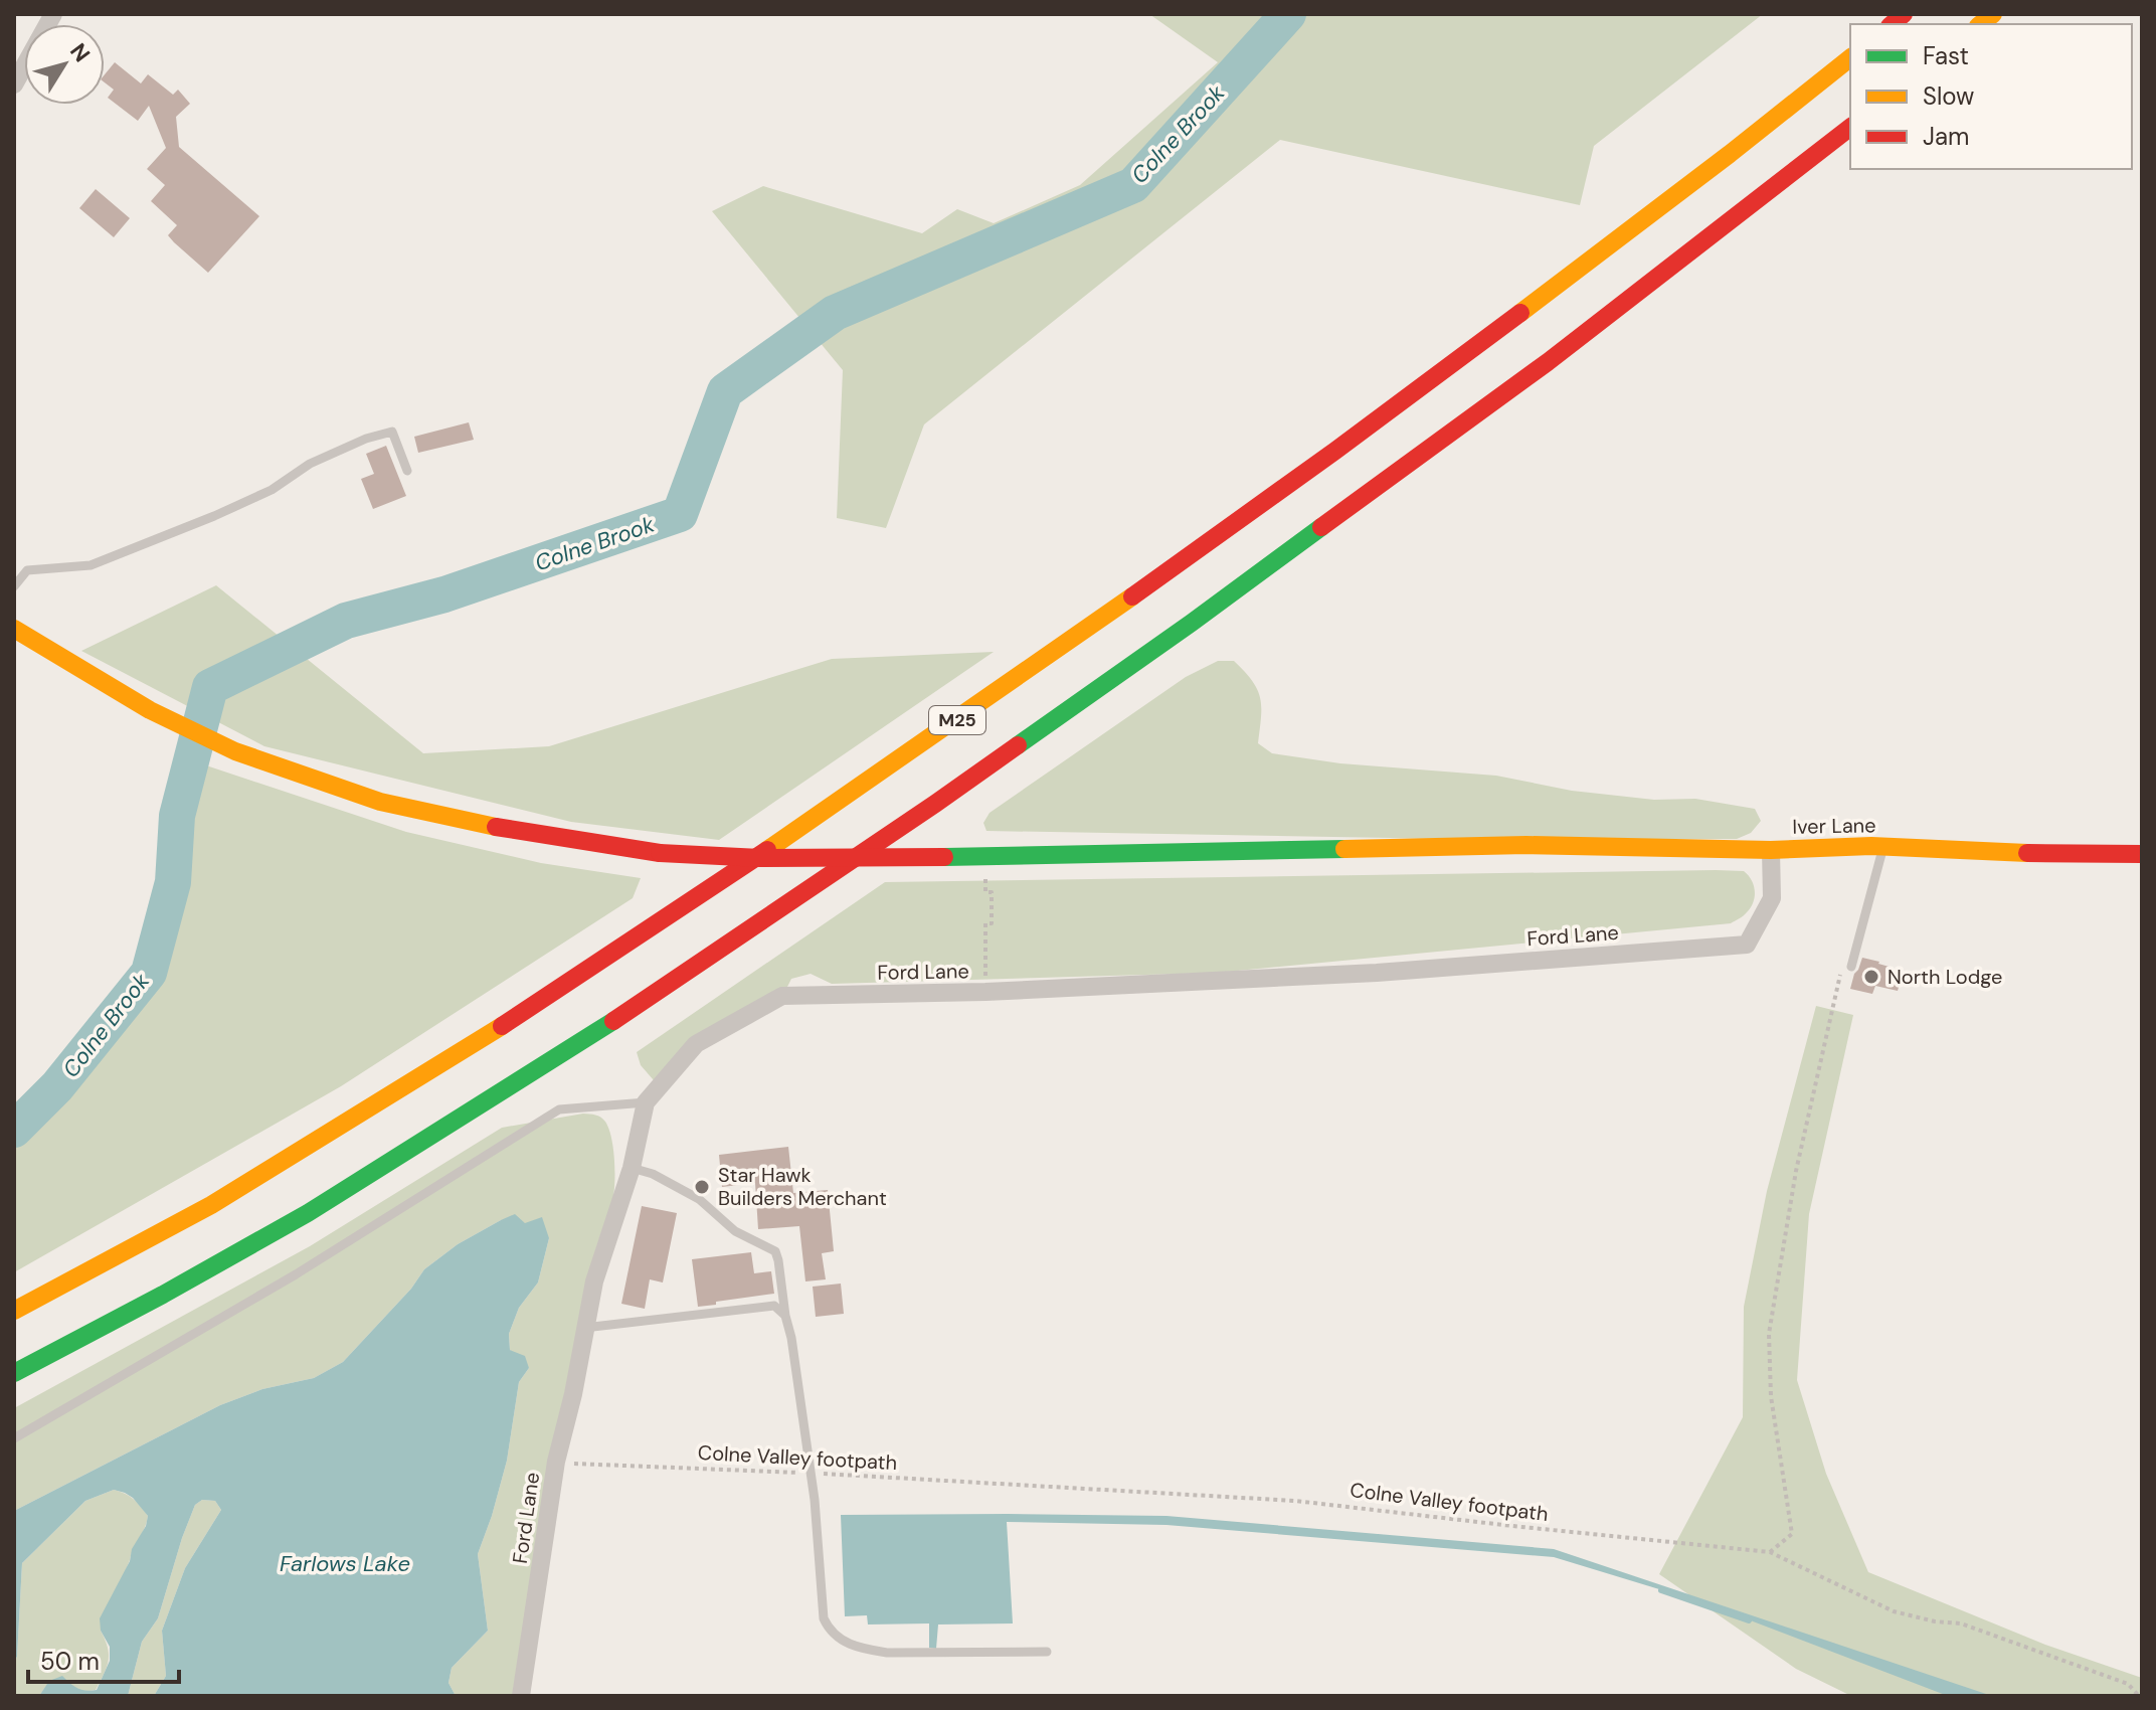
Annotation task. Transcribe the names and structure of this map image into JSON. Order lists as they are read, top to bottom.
{
  "streets": {
    "main road": ["M25", "Iver Lane"],
    "street": ["Ford Lane"],
    "path": ["Colne Valley footpath"]
  },
  "crossings": [
    ["Iver Lane", "Ford Lane"],
    ["Ford Lane", "Colne Valley footpath"]
  ],
  "water": ["Colne Brook", "Farlows Lake"],
  "places": ["North Lodge", "Star Hawk Builders Merchant"],
  "legend": ["Fast", "Slow", "Jam"],
  "scale_bar": "50 m",
  "north": "top right"
}
